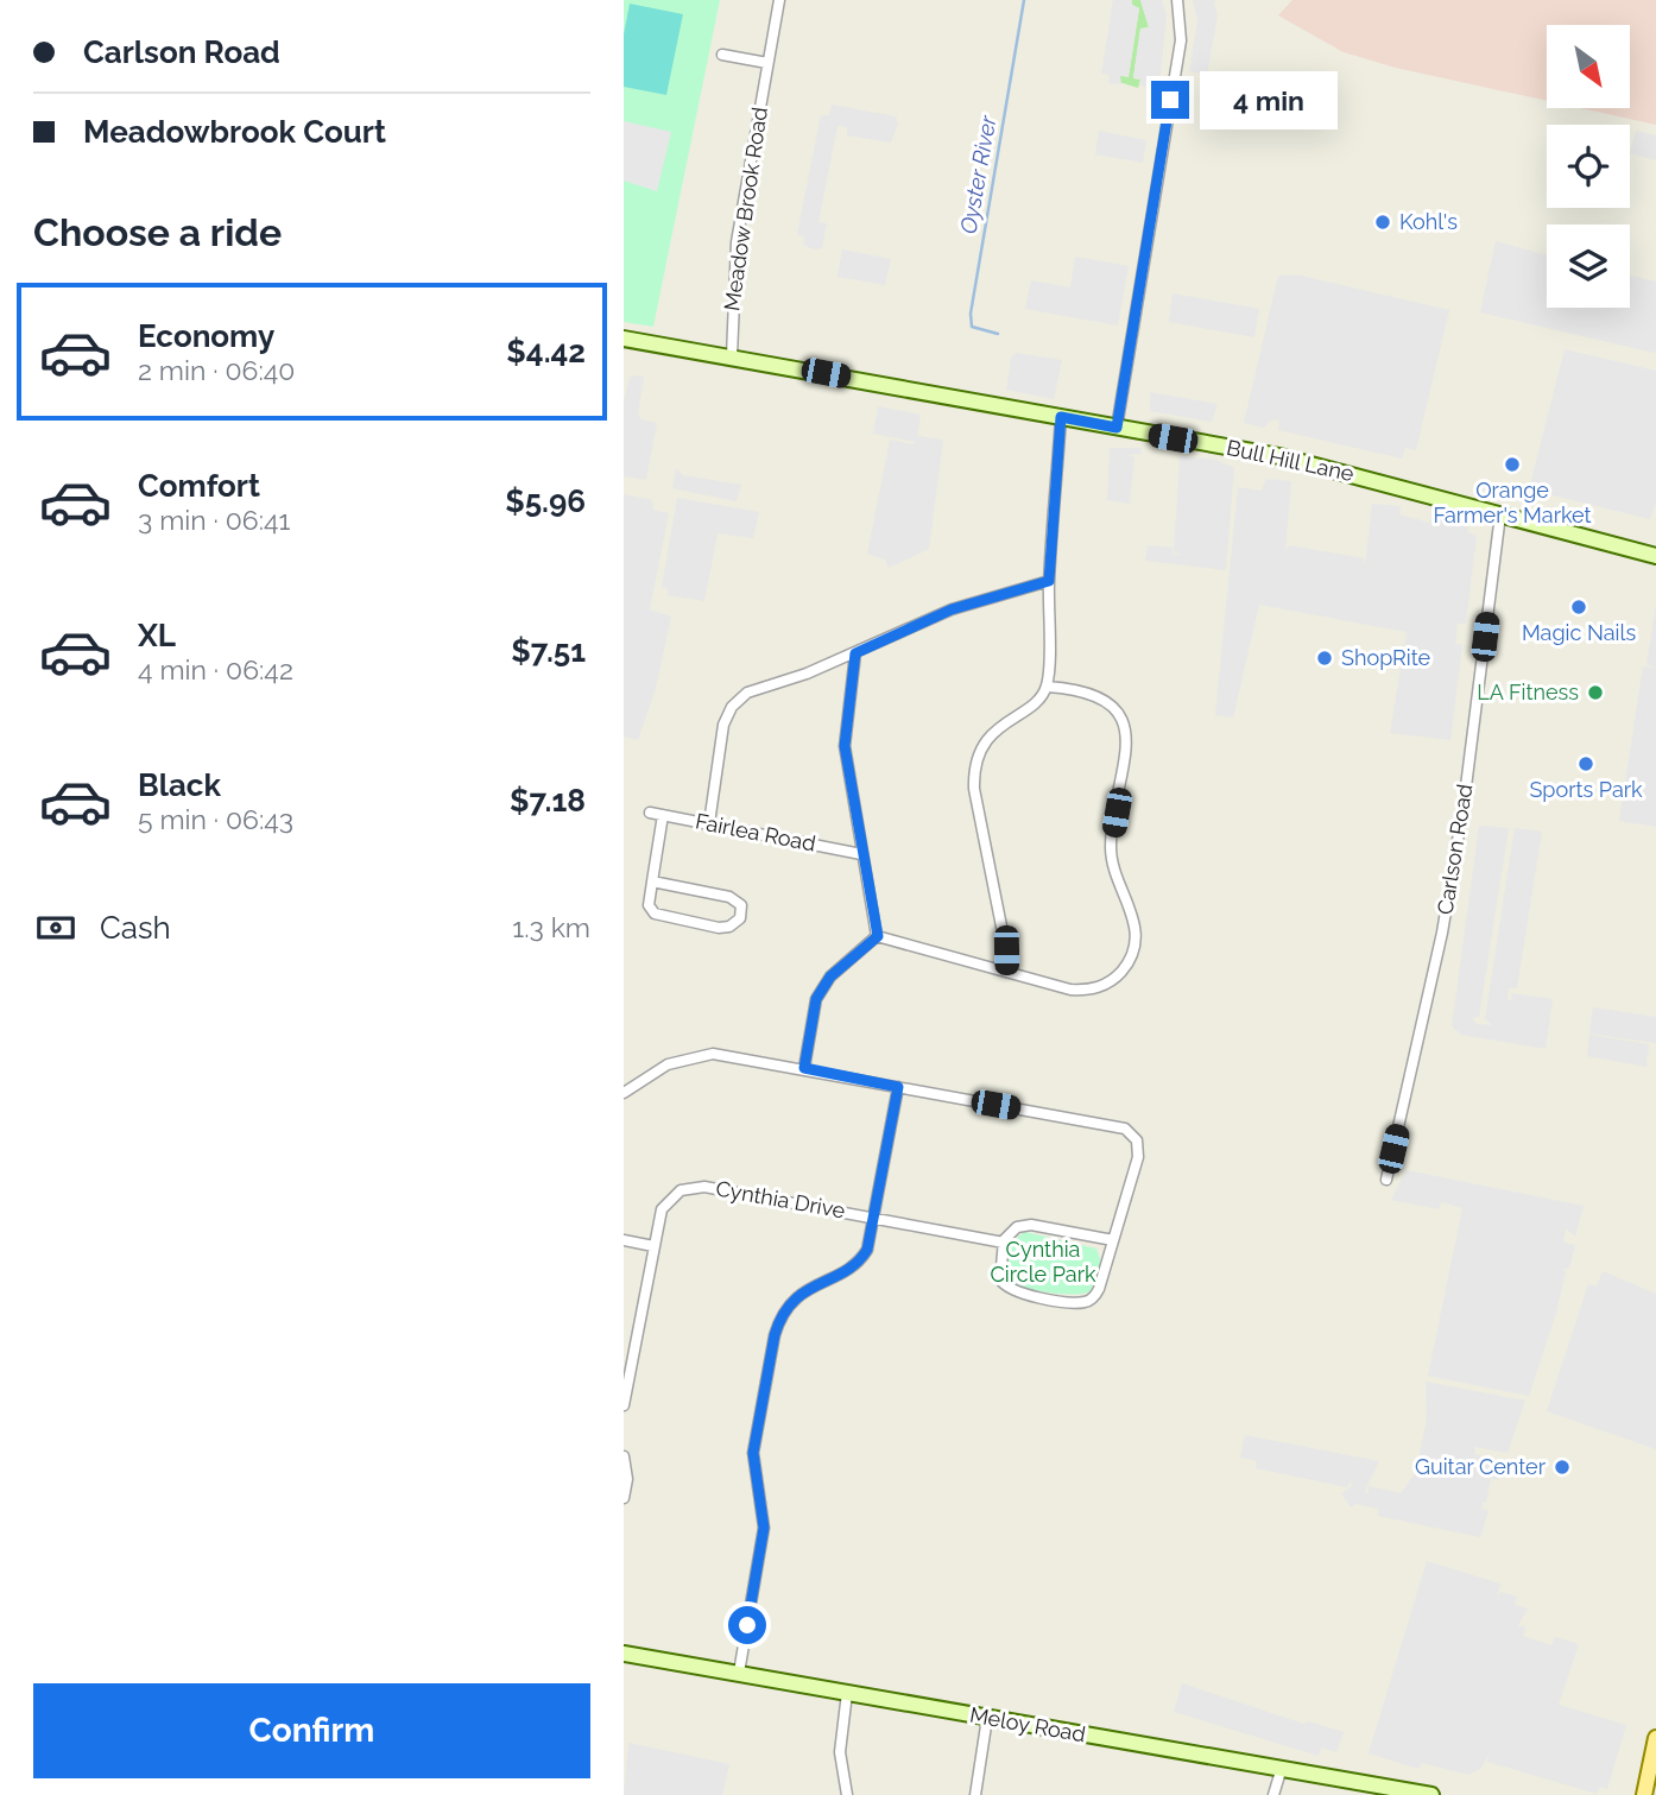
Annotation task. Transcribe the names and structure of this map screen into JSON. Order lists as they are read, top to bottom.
{
  "streets": {
    "main road": ["Bull Hill Lane", "Meloy Road"],
    "street": [
      "Meadow Brook Road",
      "Fairlea Road",
      "Carlson Road",
      "Cynthia Drive"
    ]
  },
  "crossings": [
    ["Meadow Brook Road", "Bull Hill Lane"],
    ["Bull Hill Lane", "Carlson Road"]
  ],
  "water": ["Oyster River"],
  "parks": ["Cynthia Circle Park"],
  "places": [
    "Kohl's",
    "Orange Farmer's Market",
    "Magic Nails",
    "ShopRite",
    "LA Fitness",
    "Sports Park",
    "Guitar Center"
  ],
  "north": "bottom right",
  "page": {
    "banner": ["Carlson Road", "Meadowbrook Court"],
    "bubble": "4 min",
    "heading": "Choose a ride",
    "list": [
      {
        "name": "Economy",
        "note": "2 min · 06:40",
        "value": "$4.42"
      },
      {
        "name": "Comfort",
        "note": "3 min · 06:41",
        "value": "$5.96"
      },
      {
        "name": "XL",
        "note": "4 min · 06:42",
        "value": "$7.51"
      },
      {
        "name": "Black",
        "note": "5 min · 06:43",
        "value": "$7.18"
      }
    ],
    "pay": ["Cash", "1.3 km"],
    "buttons": "Confirm"
  }
}
